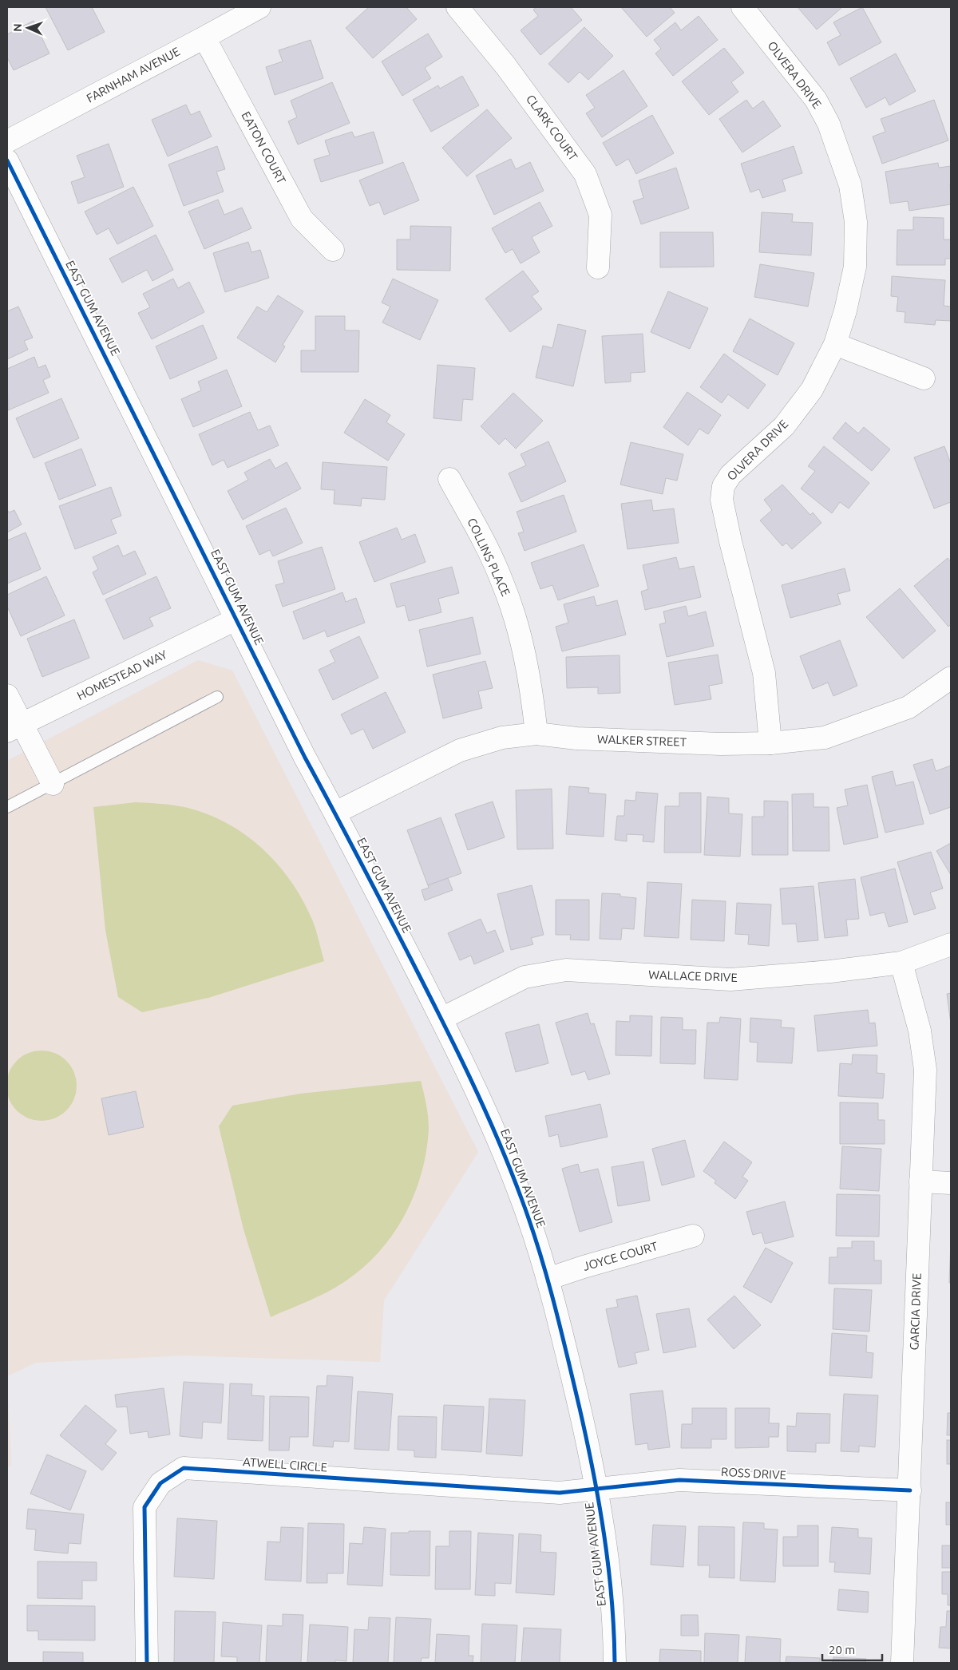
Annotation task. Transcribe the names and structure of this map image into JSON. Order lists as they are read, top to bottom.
{
  "streets": {
    "street": [
      "FARNHAM AVENUE",
      "OLVERA DRIVE",
      "CLARK COURT",
      "EATON COURT",
      "EAST GUM AVENUE",
      "COLLINS PLACE",
      "HOMESTEAD WAY",
      "WALKER STREET",
      "WALLACE DRIVE",
      "JOYCE COURT",
      "GARCIA DRIVE",
      "ATWELL CIRCLE",
      "ROSS DRIVE"
    ]
  },
  "crossings": [
    ["FARNHAM AVENUE", "EATON COURT"],
    ["OLVERA DRIVE", "WALKER STREET"],
    ["EAST GUM AVENUE", "HOMESTEAD WAY"],
    ["EAST GUM AVENUE", "WALKER STREET"],
    ["EAST GUM AVENUE", "WALLACE DRIVE"],
    ["EAST GUM AVENUE", "JOYCE COURT"],
    ["EAST GUM AVENUE", "ATWELL CIRCLE"],
    ["EAST GUM AVENUE", "ROSS DRIVE"],
    ["COLLINS PLACE", "WALKER STREET"],
    ["WALLACE DRIVE", "GARCIA DRIVE"],
    ["GARCIA DRIVE", "ROSS DRIVE"],
    ["ATWELL CIRCLE", "ROSS DRIVE"]
  ],
  "scale_bar": "20 m",
  "north": "left"
}
